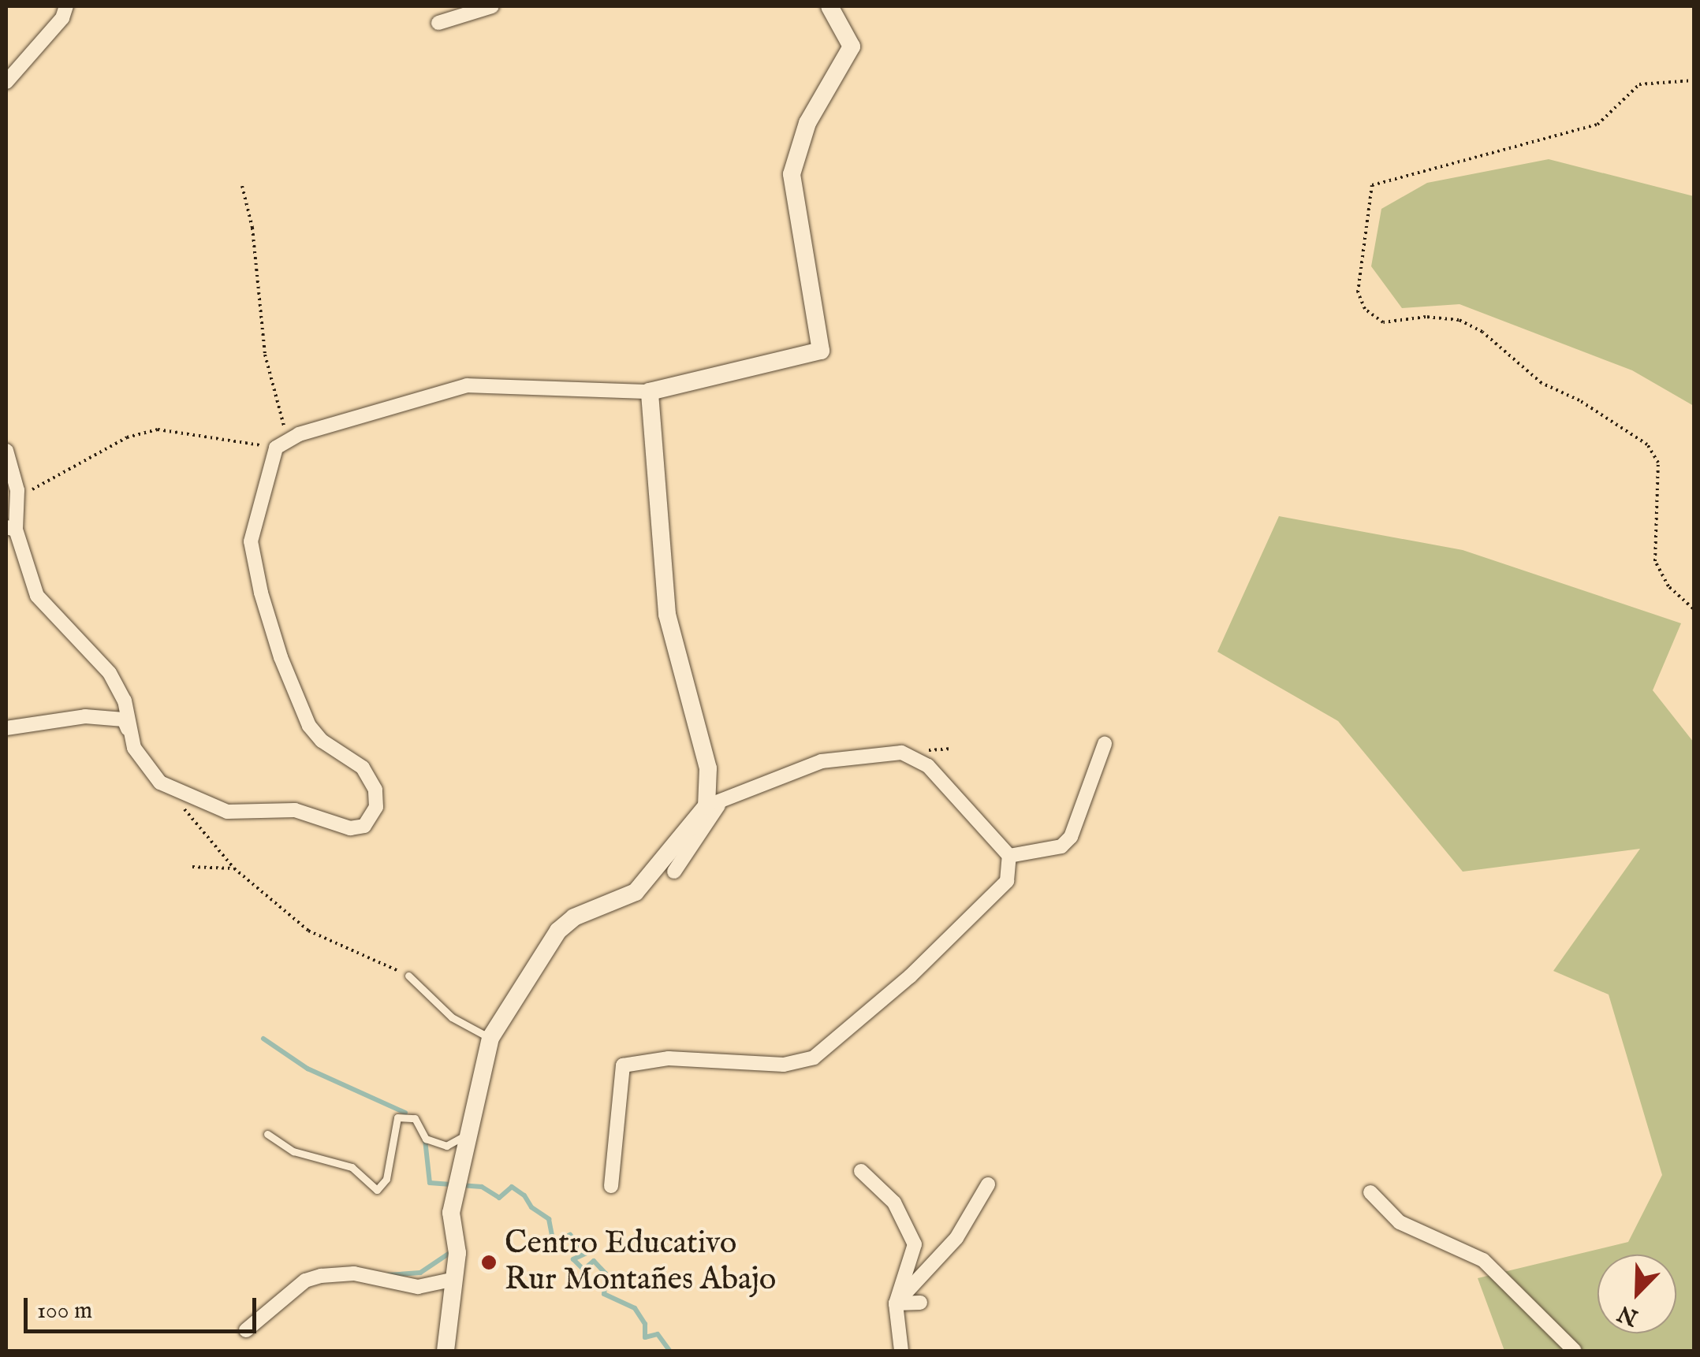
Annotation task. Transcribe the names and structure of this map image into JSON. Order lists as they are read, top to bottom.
{
  "places": ["Centro Educativo Rur Montañes Abajo"],
  "scale_bar": "100 m",
  "north": "bottom left"
}
